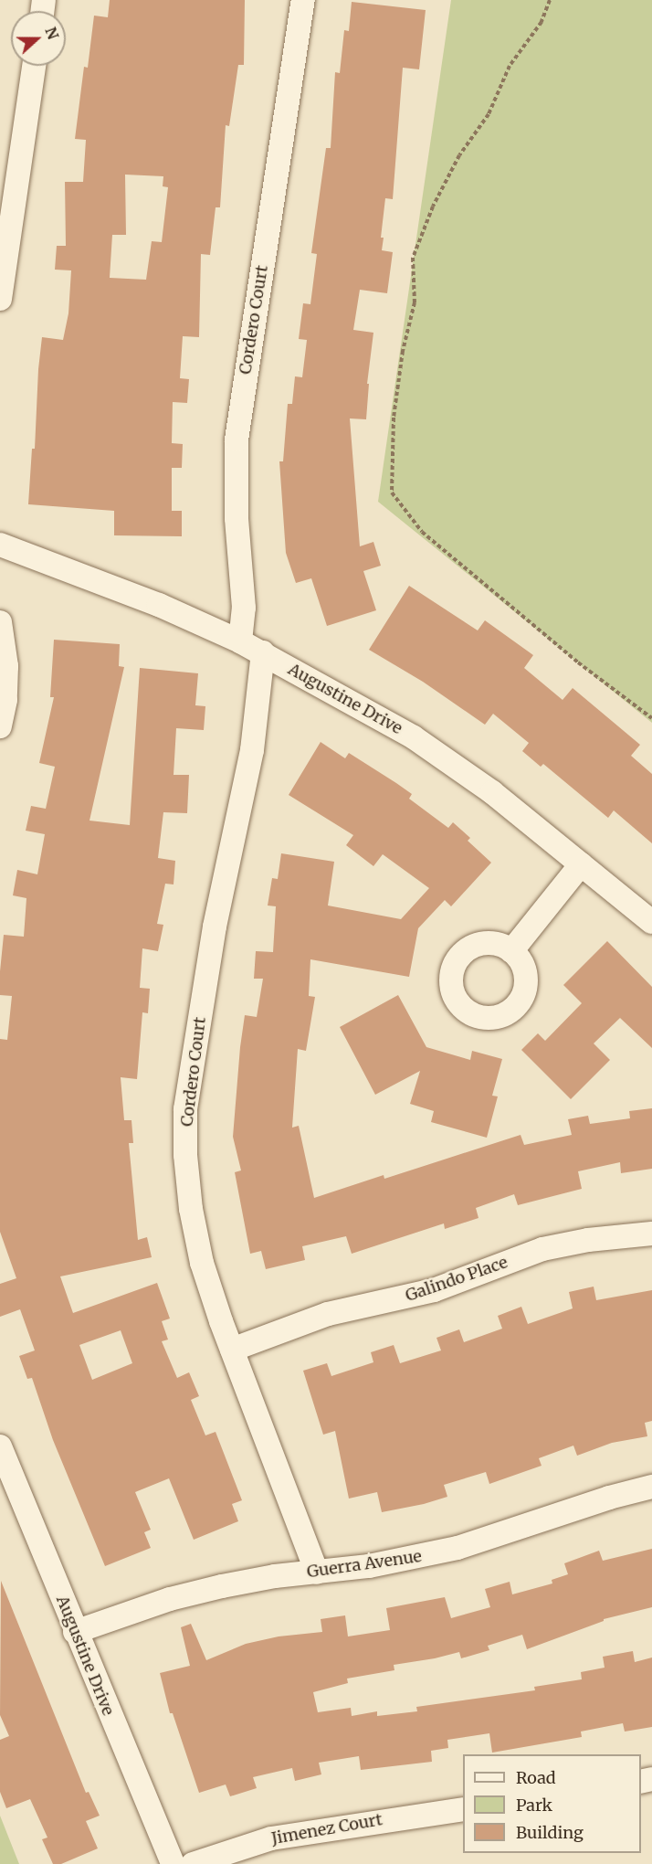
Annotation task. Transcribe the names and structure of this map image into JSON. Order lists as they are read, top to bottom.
{
  "streets": {
    "street": [
      "Cordero Court",
      "Augustine Drive",
      "Galindo Place",
      "Guerra Avenue",
      "Jimenez Court"
    ]
  },
  "crossings": [
    ["Cordero Court", "Augustine Drive"],
    ["Cordero Court", "Galindo Place"],
    ["Cordero Court", "Guerra Avenue"],
    ["Augustine Drive", "Guerra Avenue"]
  ],
  "legend": ["Road", "Park", "Building"],
  "north": "right"
}
